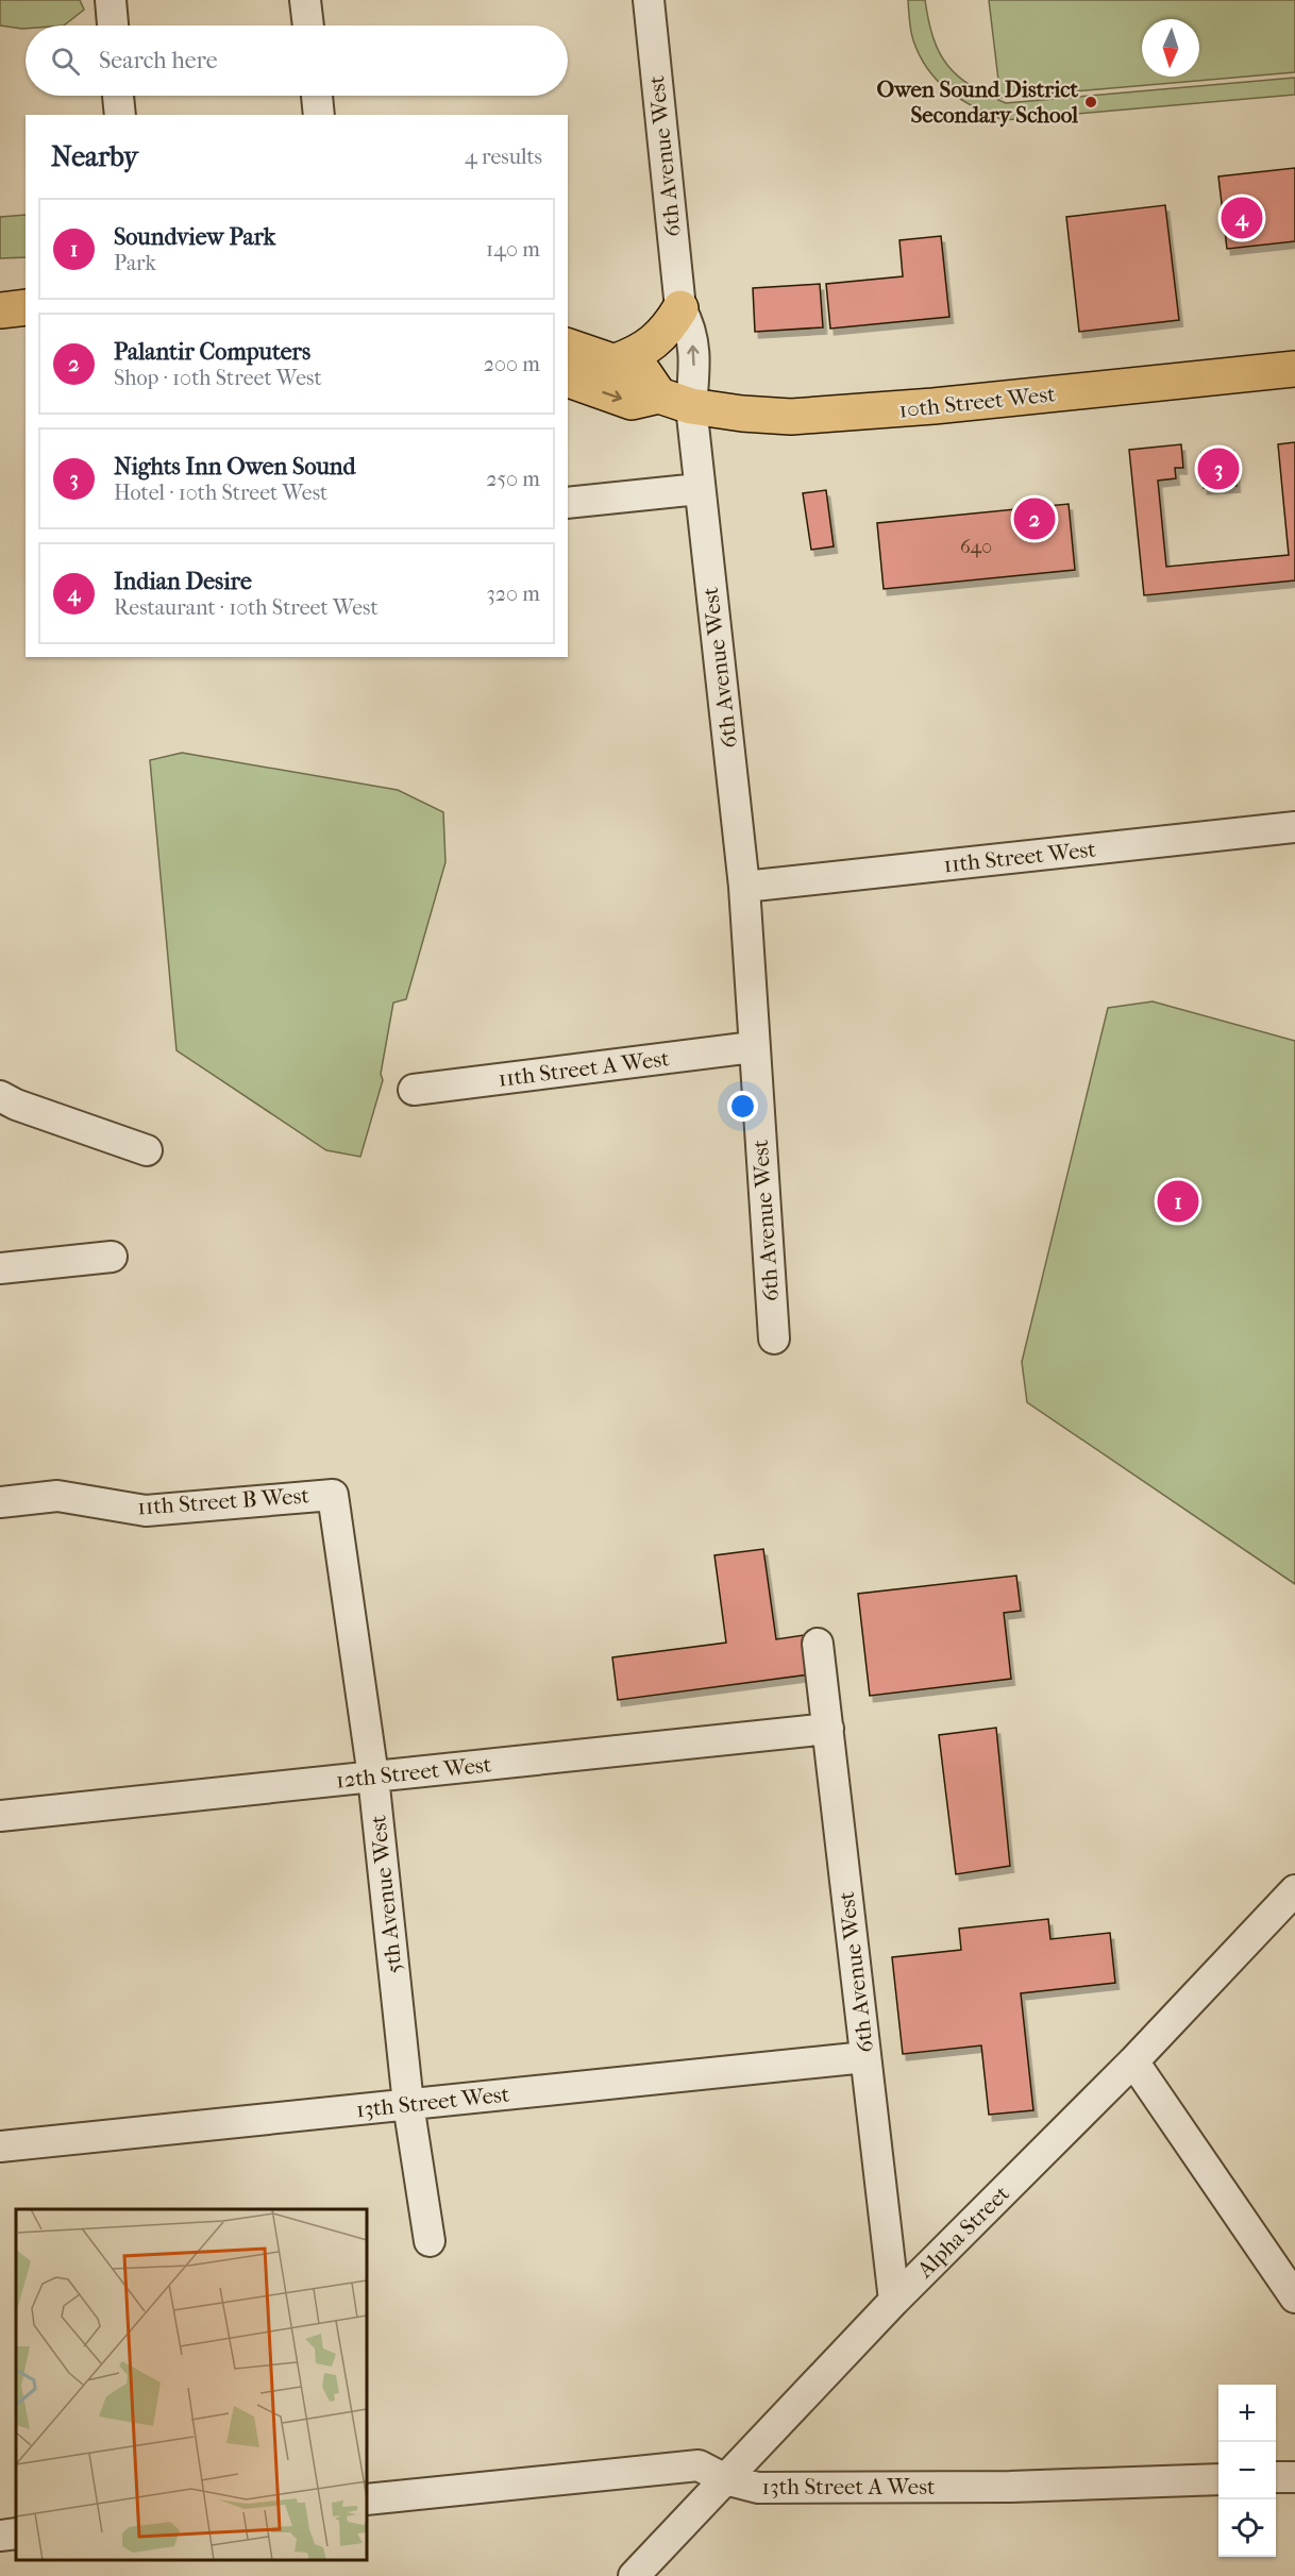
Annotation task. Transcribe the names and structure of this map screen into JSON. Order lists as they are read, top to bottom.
{
  "streets": {
    "main road": ["10th Street West"],
    "street": [
      "6th Avenue West",
      "11th Street West",
      "11th Street A West",
      "11th Street B West",
      "12th Street West",
      "5th Avenue West",
      "13th Street West",
      "Alpha Street",
      "13th Street A West"
    ]
  },
  "crossings": [
    ["6th Avenue West", "10th Street West"],
    ["6th Avenue West", "11th Street West"],
    ["6th Avenue West", "11th Street A West"],
    ["6th Avenue West", "12th Street West"],
    ["6th Avenue West", "13th Street West"],
    ["6th Avenue West", "Alpha Street"],
    ["11th Street B West", "5th Avenue West"],
    ["12th Street West", "5th Avenue West"],
    ["5th Avenue West", "13th Street West"],
    ["Alpha Street", "13th Street A West"]
  ],
  "places": ["Owen Sound District Secondary School"],
  "house_numbers": ["640"],
  "north": "bottom",
  "page": {
    "search": "Search here",
    "heading": ["Nearby", "4 results"],
    "pins": [
      "4",
      "3",
      "2",
      "1"
    ],
    "list": [
      {
        "mark": "1",
        "name": "Soundview Park",
        "note": "Park",
        "value": "140 m"
      },
      {
        "mark": "2",
        "name": "Palantir Computers",
        "note": "Shop · 10th Street West",
        "value": "200 m"
      },
      {
        "mark": "3",
        "name": "Nights Inn Owen Sound",
        "note": "Hotel · 10th Street West",
        "value": "250 m"
      },
      {
        "mark": "4",
        "name": "Indian Desire",
        "note": "Restaurant · 10th Street West",
        "value": "320 m"
      }
    ],
    "map_buttons": ["+", "−"]
  }
}
